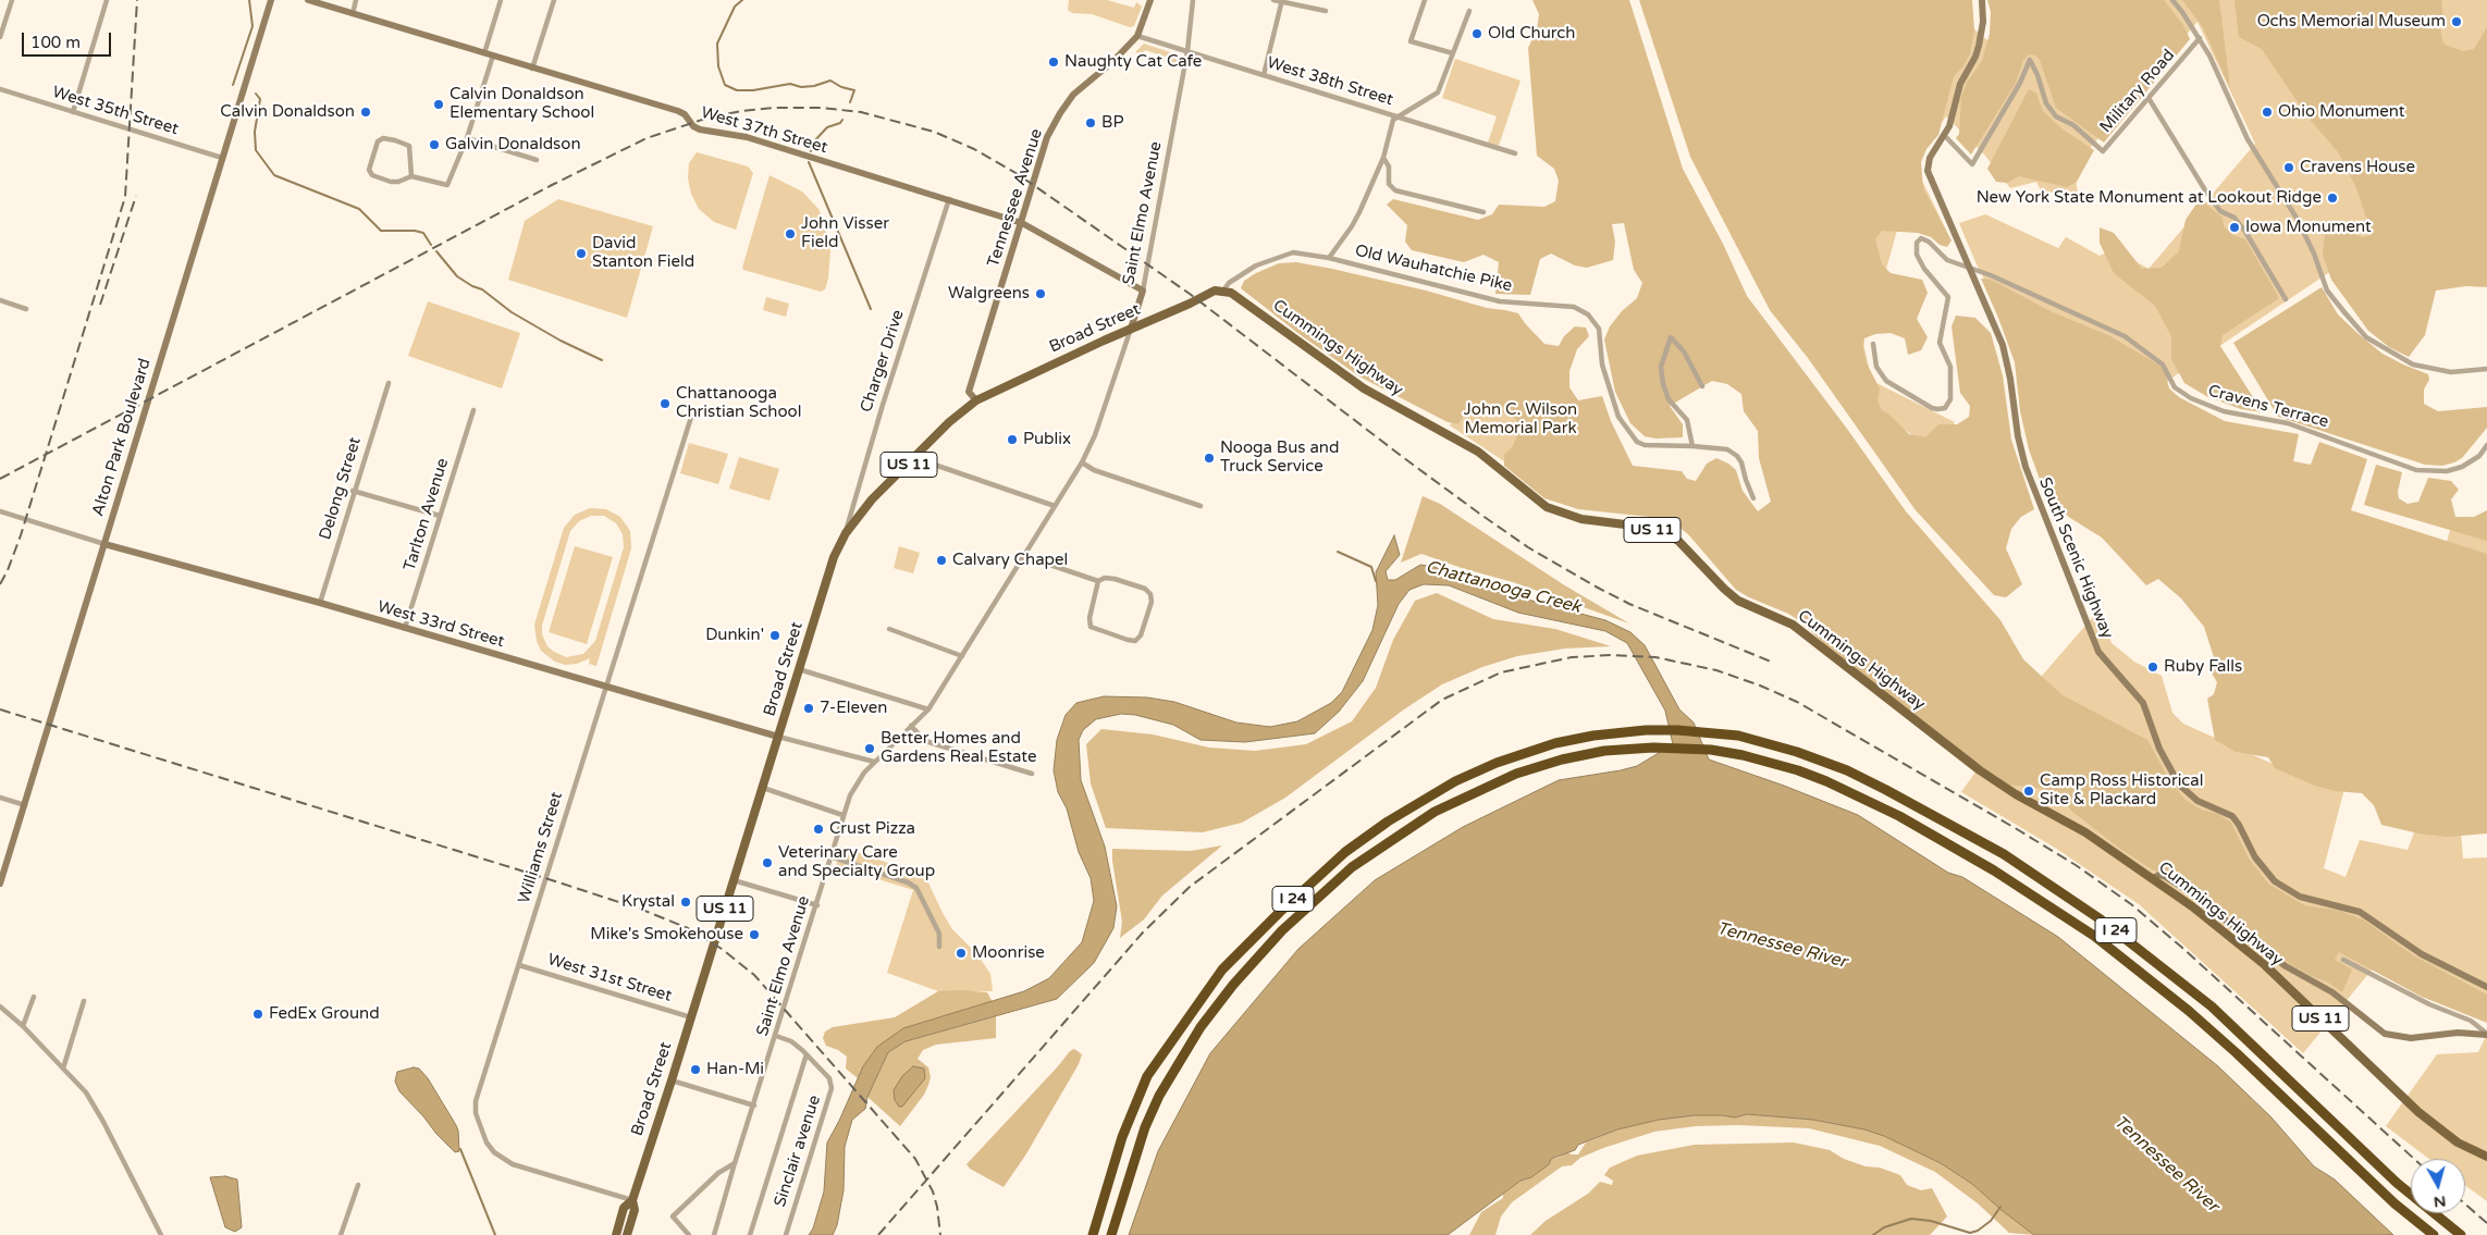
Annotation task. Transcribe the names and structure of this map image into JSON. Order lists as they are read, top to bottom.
{
  "streets": {
    "highway": ["I 24"],
    "main road": [
      "West 37th Street",
      "Tennessee Avenue",
      "Saint Elmo Avenue",
      "Broad Street",
      "Cummings Highway",
      "Alton Park Boulevard",
      "US 11",
      "South Scenic Highway",
      "West 33rd Street"
    ],
    "street": [
      "West 38th Street",
      "Military Road",
      "West 35th Street",
      "Old Wauhatchie Pike",
      "Charger Drive",
      "Cravens Terrace",
      "Delong Street",
      "Tarlton Avenue",
      "Williams Street",
      "West 31st Street",
      "Sinclair avenue"
    ]
  },
  "crossings": [
    ["West 38th Street", "Tennessee Avenue"],
    ["West 38th Street", "Saint Elmo Avenue"],
    ["Military Road", "South Scenic Highway"],
    ["West 35th Street", "Alton Park Boulevard"],
    ["West 37th Street", "Tennessee Avenue"],
    ["West 37th Street", "Saint Elmo Avenue"],
    ["West 37th Street", "Charger Drive"],
    ["Tennessee Avenue", "Broad Street"],
    ["Saint Elmo Avenue", "Broad Street"],
    ["Saint Elmo Avenue", "West 33rd Street"],
    ["Saint Elmo Avenue", "Sinclair avenue"],
    ["Old Wauhatchie Pike", "Broad Street"],
    ["Old Wauhatchie Pike", "Cummings Highway"],
    ["Broad Street", "Cummings Highway"],
    ["Broad Street", "Charger Drive"],
    ["Broad Street", "West 33rd Street"],
    ["Broad Street", "Williams Street"],
    ["Broad Street", "West 31st Street"],
    ["Cravens Terrace", "South Scenic Highway"],
    ["Alton Park Boulevard", "West 33rd Street"],
    ["Delong Street", "West 33rd Street"],
    ["Tarlton Avenue", "West 33rd Street"],
    ["West 33rd Street", "Williams Street"],
    ["Williams Street", "West 31st Street"]
  ],
  "water": ["Chattanooga Creek", "Tennessee River"],
  "parks": ["John C. Wilson Memorial Park"],
  "places": [
    "Ochs Memorial Museum",
    "Old Church",
    "Naughty Cat Cafe",
    "Calvin Donaldson Elementary School",
    "Calvin Donaldson",
    "Ohio Monument",
    "BP",
    "Galvin Donaldson",
    "Cravens House",
    "New York State Monument at Lookout Ridge",
    "Iowa Monument",
    "John Visser Field",
    "David Stanton Field",
    "Walgreens",
    "Chattanooga Christian School",
    "Publix",
    "Nooga Bus and Truck Service",
    "Calvary Chapel",
    "Dunkin'",
    "Ruby Falls",
    "7-Eleven",
    "Better Homes and Gardens Real Estate",
    "Camp Ross Historical Site & Plackard",
    "Crust Pizza",
    "Veterinary Care and Specialty Group",
    "Krystal",
    "Mike's Smokehouse",
    "Moonrise",
    "FedEx Ground",
    "Han-Mi"
  ],
  "scale_bar": "100 m",
  "north": "bottom"
}
